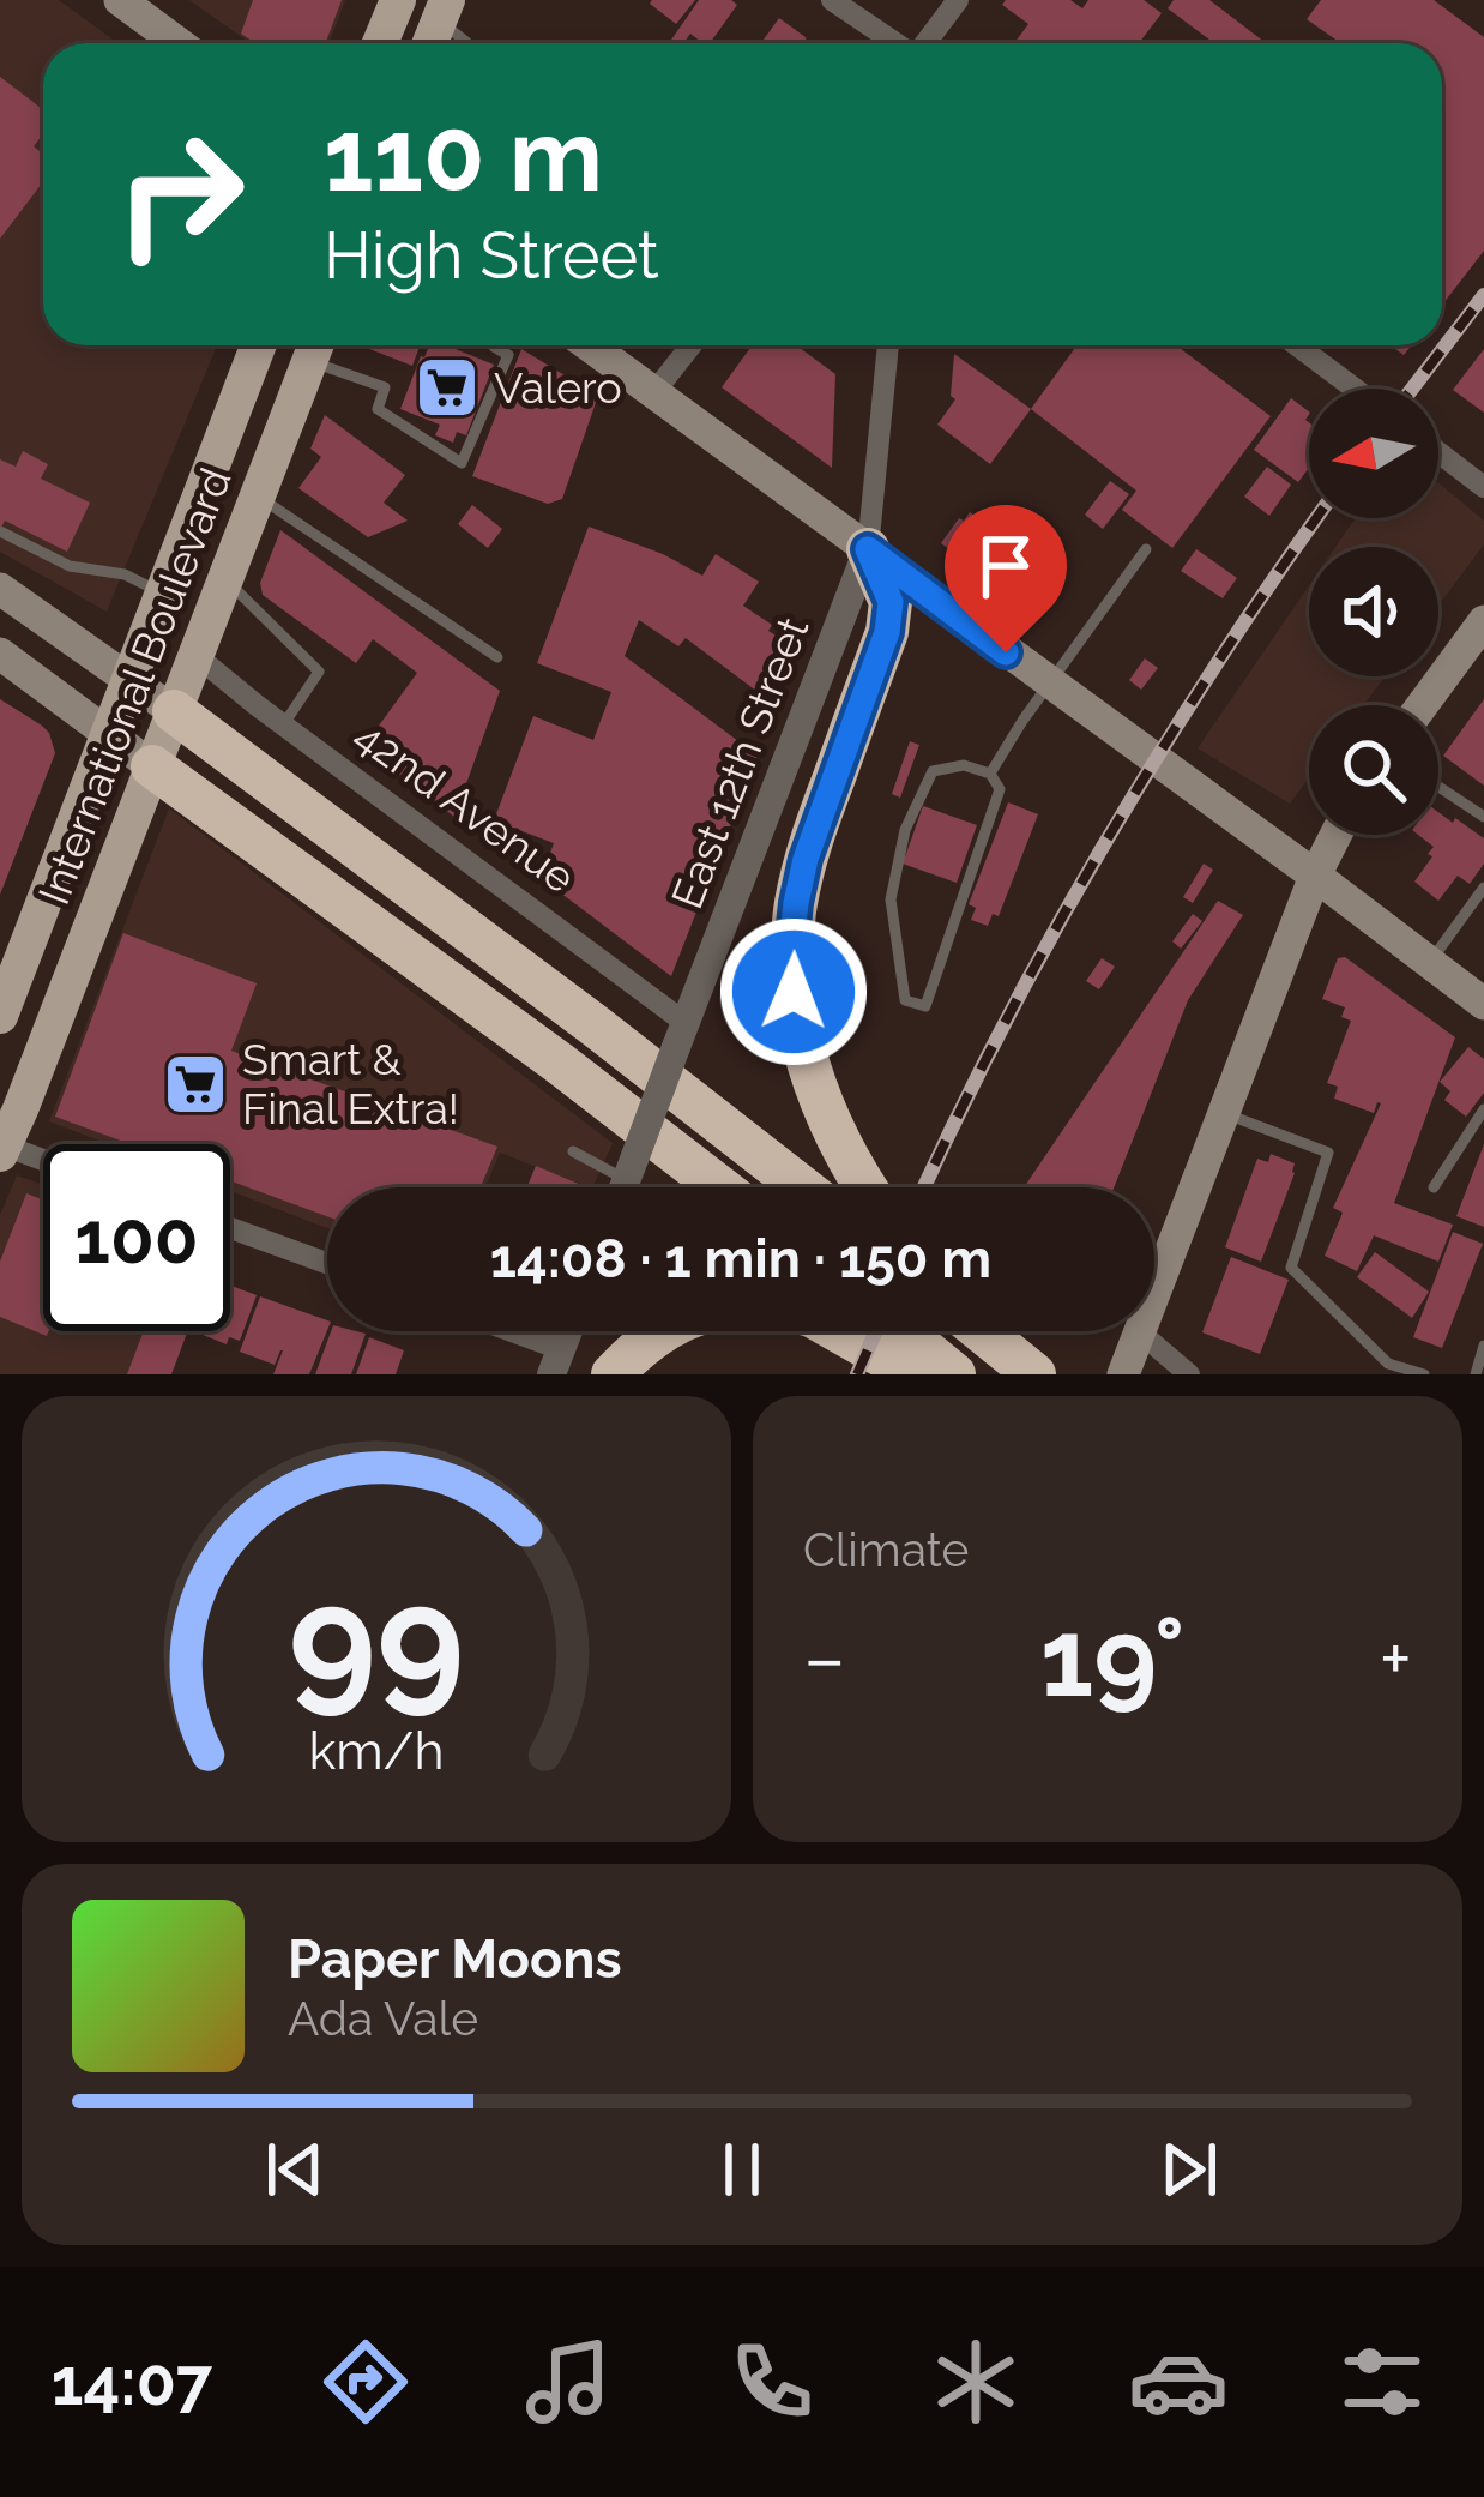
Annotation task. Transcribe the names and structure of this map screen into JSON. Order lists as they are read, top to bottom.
{
  "streets": {
    "main road": ["International Boulevard"],
    "street": ["East 12th Street", "42nd Avenue"]
  },
  "crossings": [
    ["International Boulevard", "42nd Avenue"],
    ["East 12th Street", "42nd Avenue"]
  ],
  "places": {
    "supermarket": ["Valero", "Smart & Final Extra!"]
  },
  "north": "left",
  "page": {
    "turn": ["110 m", "High Street"],
    "limit": "100",
    "trip": "14:08 · 1 min · 150 m",
    "tile": "Climate",
    "heat": ["−", "19°", "+"],
    "song": ["Paper Moons", "Ada Vale"],
    "tabs": "14:07",
    "gauge": ["99", "km/h"]
  }
}
